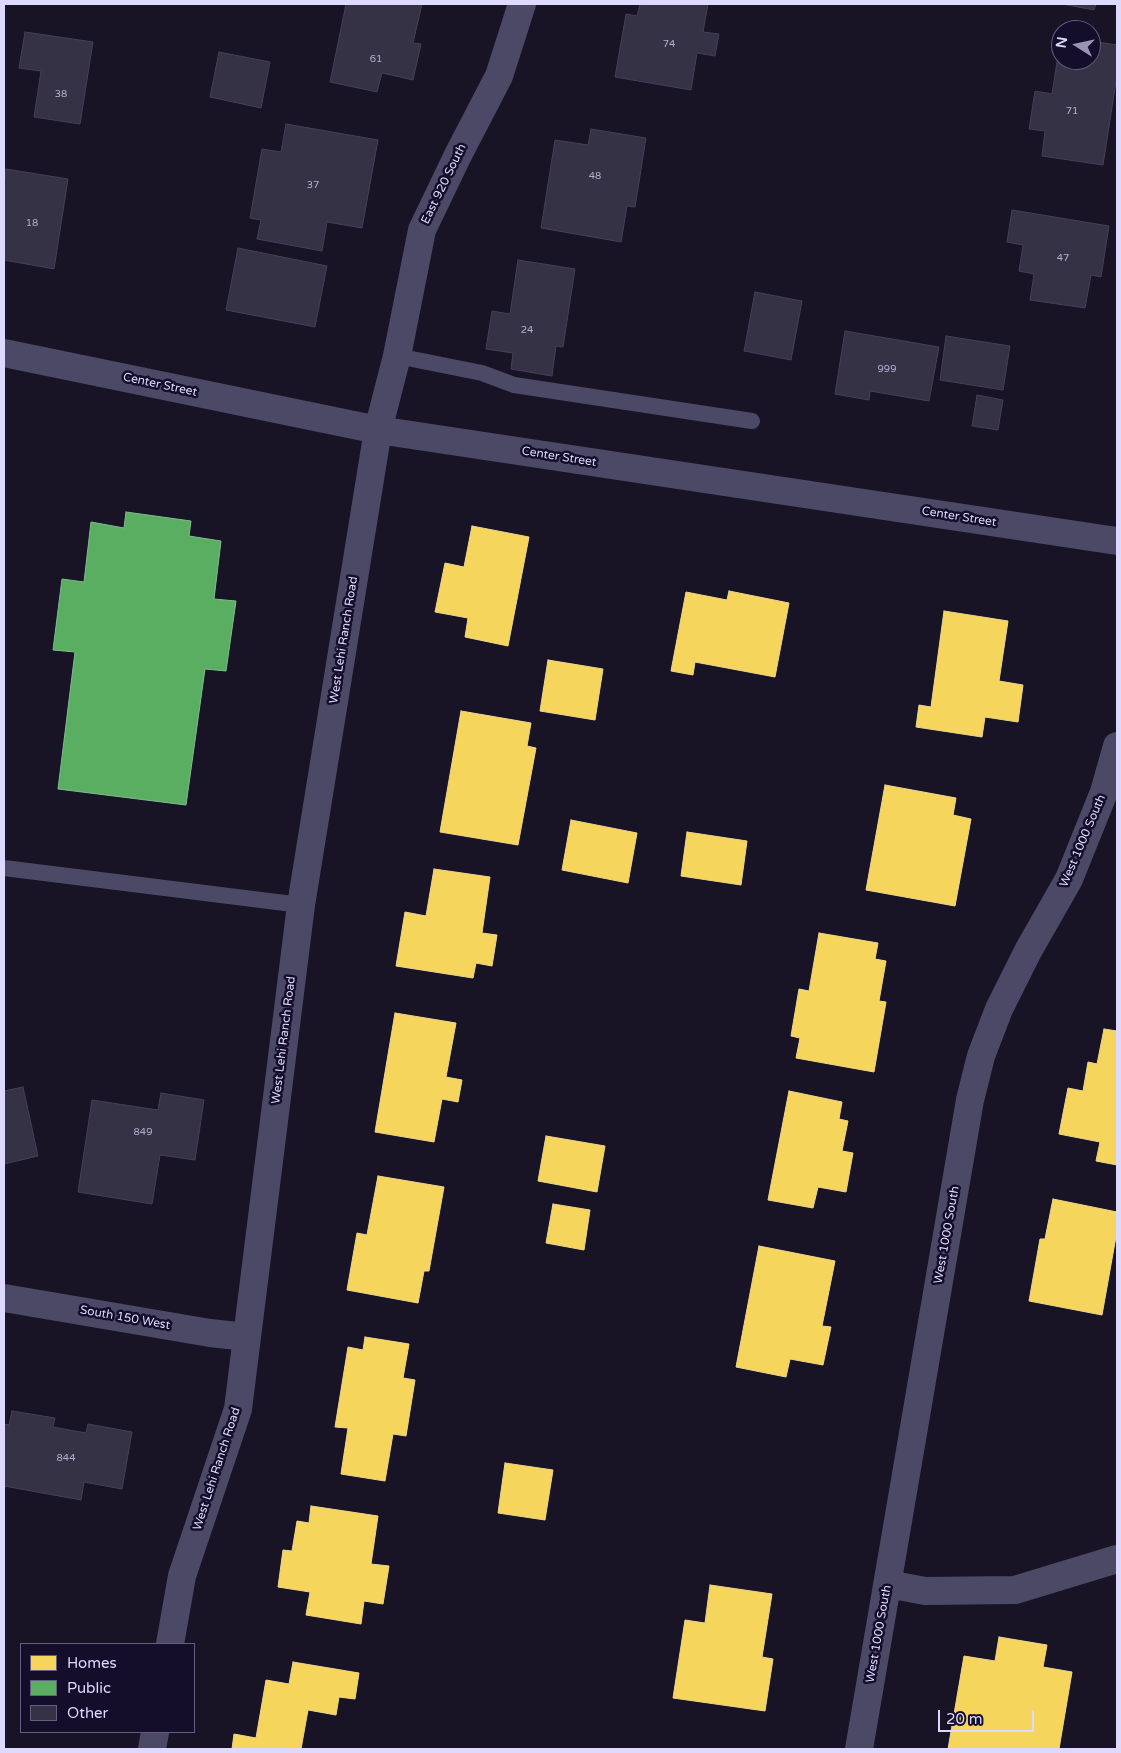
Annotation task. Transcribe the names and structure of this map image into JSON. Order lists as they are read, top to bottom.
{
  "streets": {
    "street": [
      "East 920 South",
      "Center Street",
      "West Lehi Ranch Road",
      "West 1000 South",
      "South 150 West"
    ]
  },
  "crossings": [
    ["East 920 South", "Center Street"],
    ["East 920 South", "West Lehi Ranch Road"],
    ["Center Street", "West Lehi Ranch Road"],
    ["West Lehi Ranch Road", "South 150 West"]
  ],
  "house_numbers": [
    "74",
    "61",
    "38",
    "71",
    "48",
    "37",
    "18",
    "47",
    "24",
    "999",
    "849",
    "844"
  ],
  "legend": ["Homes", "Public", "Other"],
  "scale_bar": "20 m",
  "north": "left"
}
